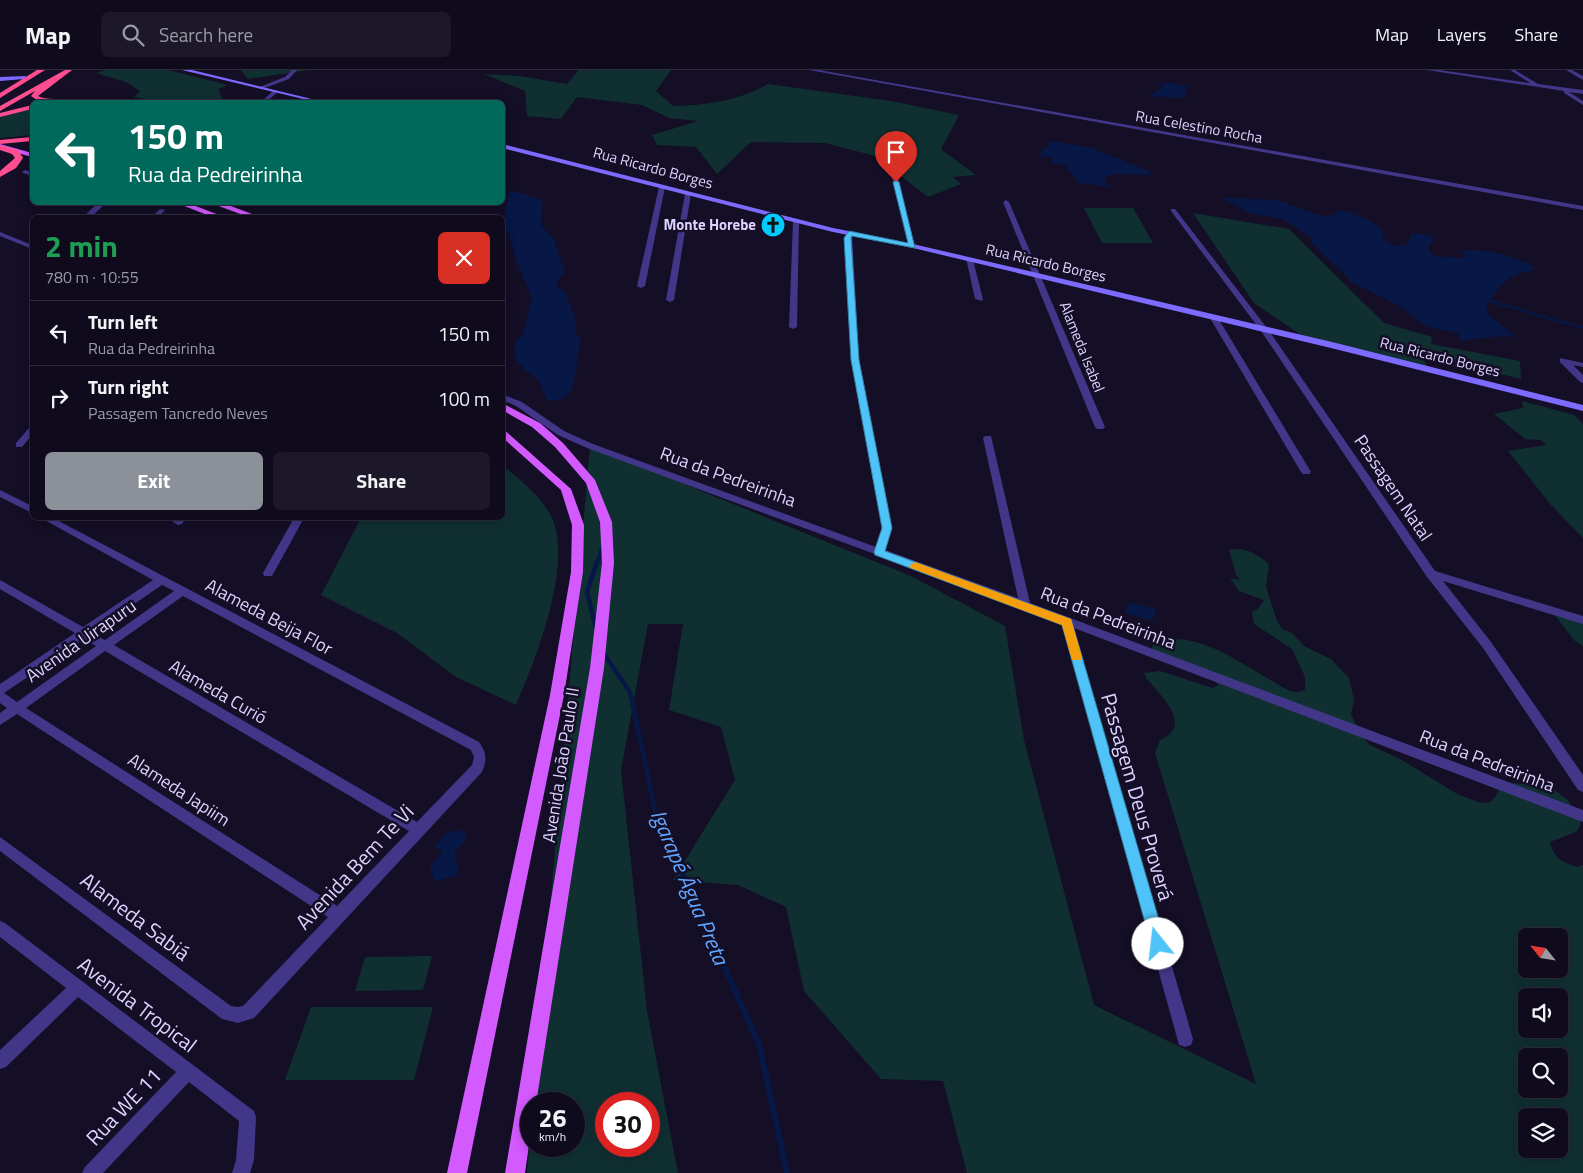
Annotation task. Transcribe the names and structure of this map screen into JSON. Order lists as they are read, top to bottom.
{
  "streets": {
    "main road": ["Avenida João Paulo II"],
    "street": [
      "Rua Celestino Rocha",
      "Rua Ricardo Borges",
      "Alameda Isabel",
      "Rua da Pedreirinha",
      "Passagem Natal",
      "Alameda Beija Flor",
      "Avenida Uirapuru",
      "Alameda Curió",
      "Alameda Japiim",
      "Passagem Deus Proverá",
      "Avenida Bem Te Vi",
      "Alameda Sabiá",
      "Avenida Tropical",
      "Rua WE 11"
    ]
  },
  "crossings": [
    ["Rua Ricardo Borges", "Alameda Isabel"],
    ["Rua Ricardo Borges", "Passagem Natal"],
    ["Rua da Pedreirinha", "Passagem Deus Proverá"],
    ["Alameda Beija Flor", "Avenida Uirapuru"],
    ["Alameda Beija Flor", "Avenida Bem Te Vi"],
    ["Avenida Uirapuru", "Alameda Curió"],
    ["Avenida Uirapuru", "Alameda Japiim"],
    ["Alameda Curió", "Avenida Bem Te Vi"],
    ["Alameda Japiim", "Avenida Bem Te Vi"],
    ["Avenida Bem Te Vi", "Alameda Sabiá"],
    ["Avenida Tropical", "Rua WE 11"]
  ],
  "water": ["Igarapé Água Preta"],
  "places": {
    "church": ["Monte Horebe"]
  },
  "north": "top left",
  "page": {
    "header": "Map",
    "search": "Search here",
    "nav": ["Map", "Layers", "Share"],
    "turn": ["150 m", "Rua da Pedreirinha"],
    "heading": ["2 min", "780 m · 10:55"],
    "list": [
      {
        "name": "Turn left",
        "note": "Rua da Pedreirinha",
        "value": "150 m"
      },
      {
        "name": "Turn right",
        "note": "Passagem Tancredo Neves",
        "value": "100 m"
      }
    ],
    "buttons": ["Exit", "Share"],
    "speed": "26 km/h",
    "limit": "30"
  }
}
